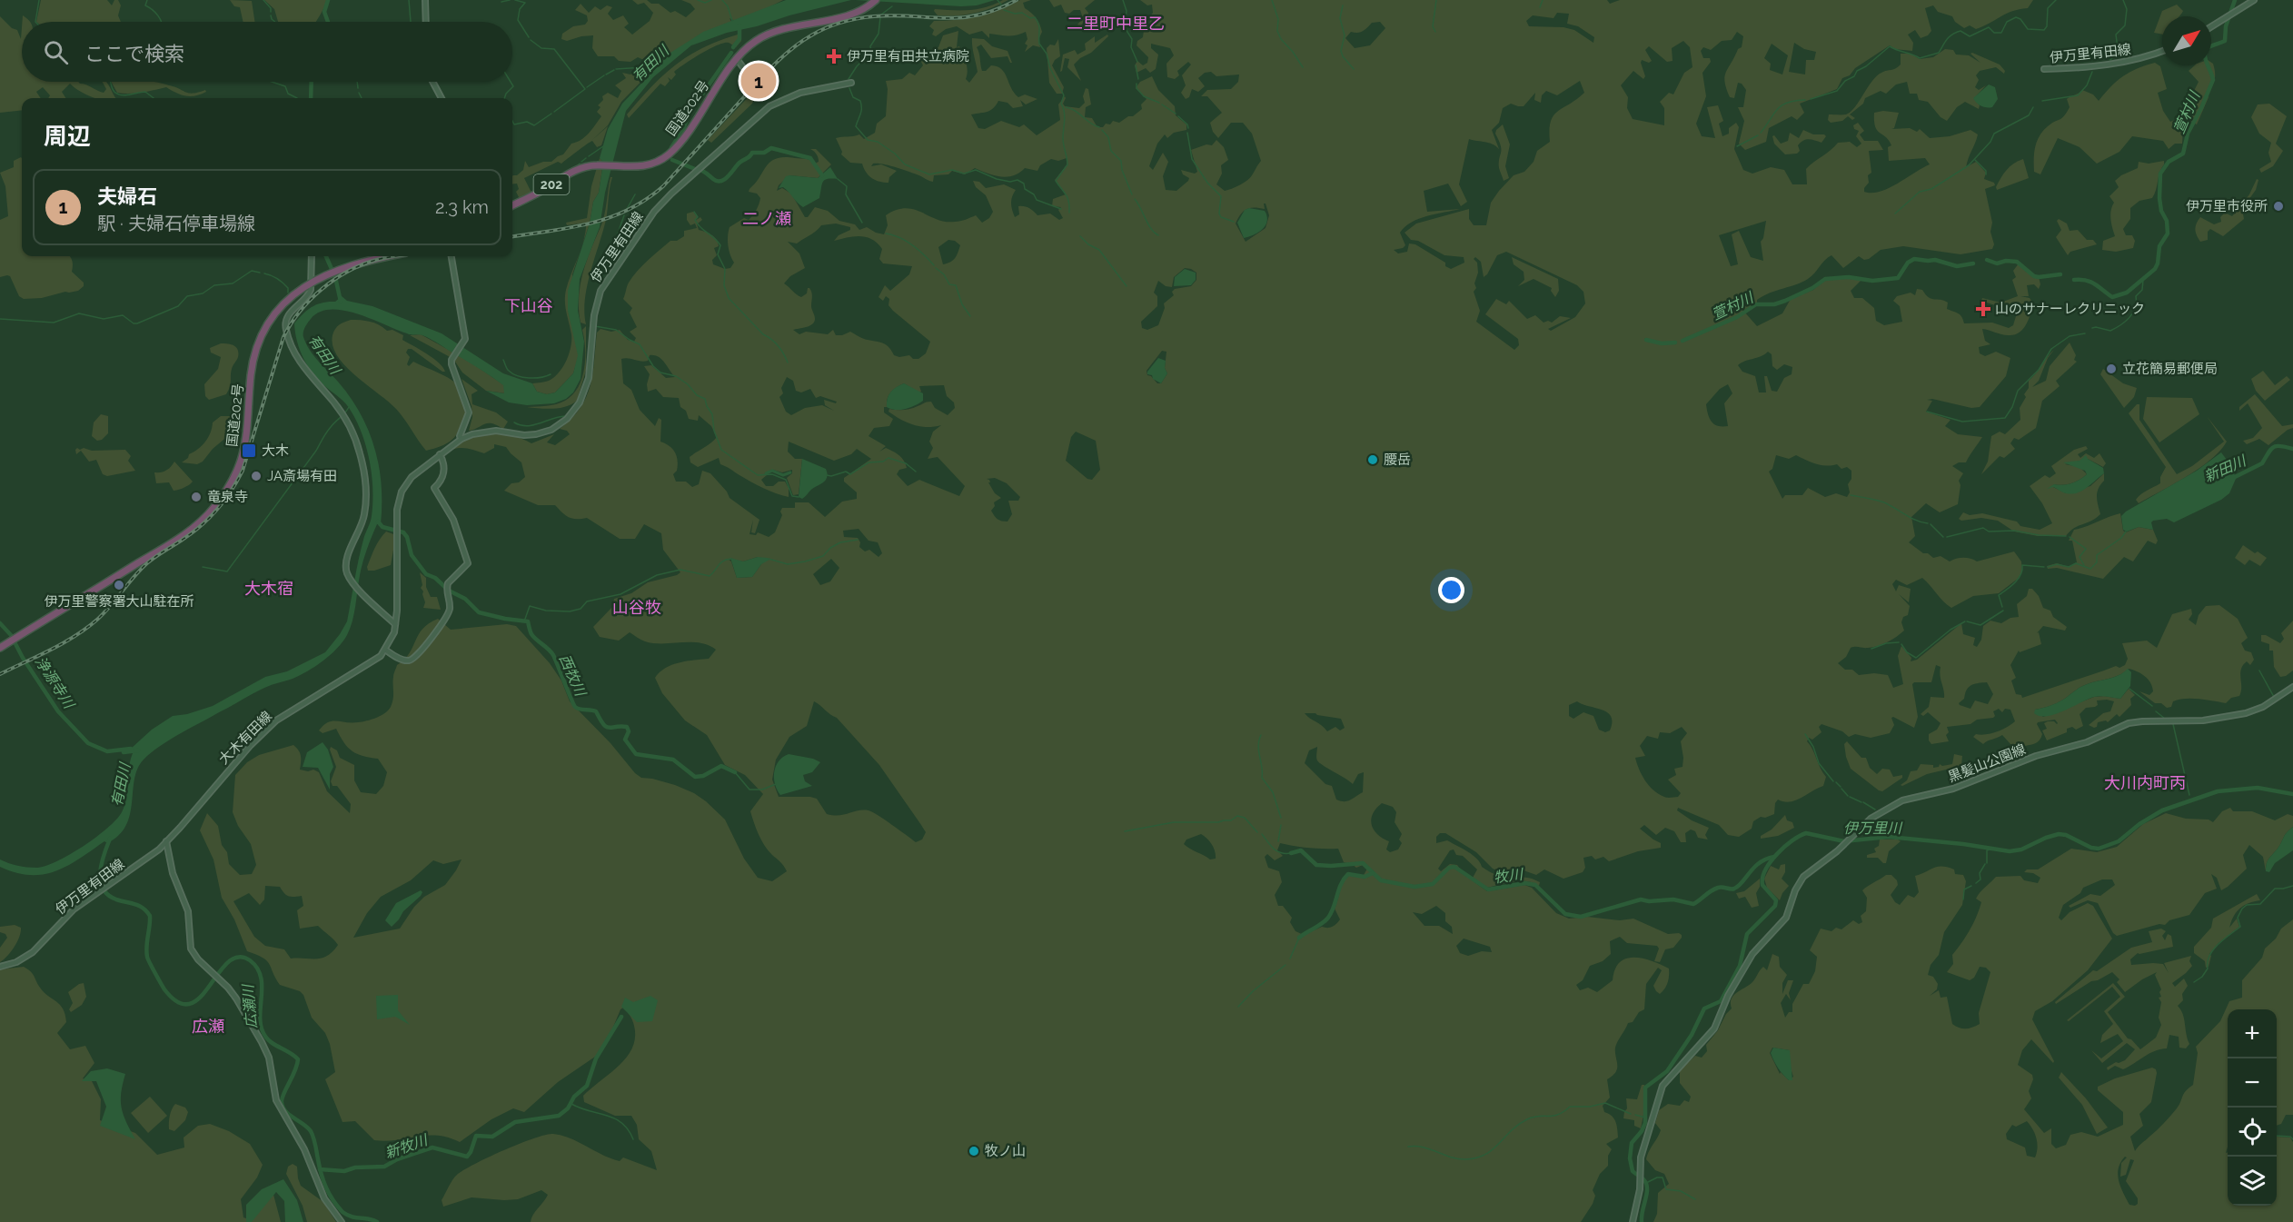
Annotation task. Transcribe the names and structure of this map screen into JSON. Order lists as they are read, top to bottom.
{
  "streets": {
    "highway": ["国道202号", "202"],
    "main road": ["伊万里有田線", "大木有田線", "黒髪山公園線"]
  },
  "crossings": [
    ["伊万里有田線", "大木有田線"]
  ],
  "districts": [
    "二里町中里乙",
    "二ノ瀬",
    "下山谷",
    "大木宿",
    "山谷牧",
    "大川内町丙",
    "広瀬"
  ],
  "water": [
    "有田川",
    "萱村川",
    "新田川",
    "西牧川",
    "浄源寺川",
    "伊万里川",
    "牧川",
    "広瀬川",
    "新牧川"
  ],
  "places": {
    "health": ["伊万里有田共立病院", "山のサナーレクリニック"],
    "other": [
      "伊万里市役所",
      "立花簡易郵便局",
      "腰岳",
      "JA斎場有田",
      "竜泉寺",
      "伊万里警察署大山駐在所",
      "牧ノ山"
    ],
    "transit": ["大木"]
  },
  "north": "top right",
  "page": {
    "search": "ここで検索",
    "pins": "1",
    "heading": "周辺",
    "list": [
      {
        "mark": "1",
        "name": "夫婦石",
        "note": "駅 · 夫婦石停車場線",
        "value": "2.3 km"
      }
    ],
    "map_buttons": ["+", "−"]
  }
}
